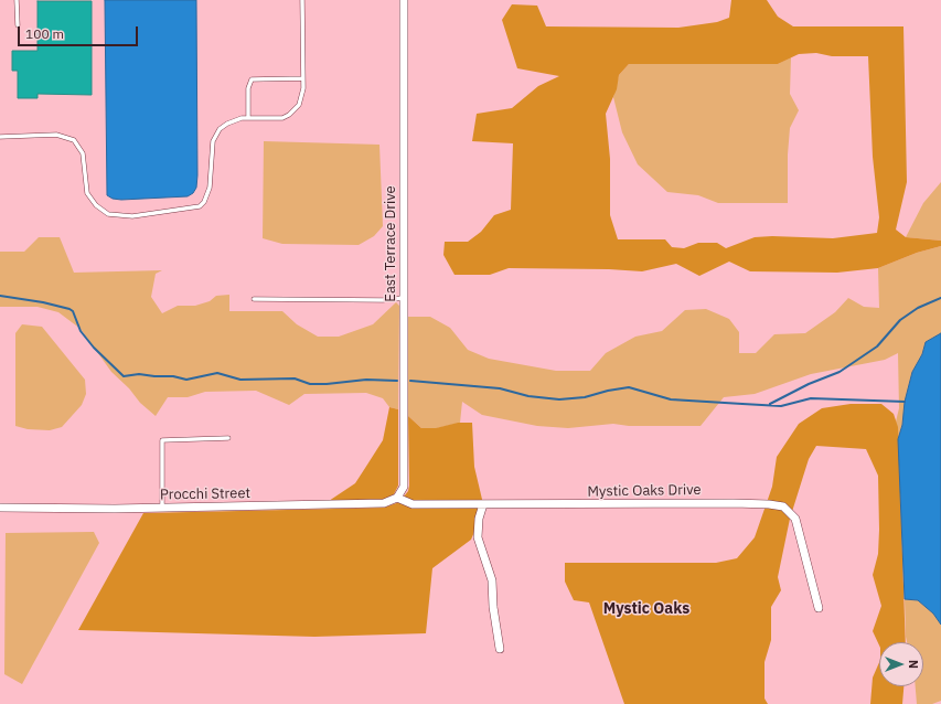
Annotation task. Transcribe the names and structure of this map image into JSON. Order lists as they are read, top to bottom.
{
  "streets": {
    "street": ["East Terrace Drive", "Mystic Oaks Drive", "Procchi Street"]
  },
  "crossings": [
    ["East Terrace Drive", "Mystic Oaks Drive"],
    ["East Terrace Drive", "Procchi Street"],
    ["Mystic Oaks Drive", "Procchi Street"]
  ],
  "districts": ["Mystic Oaks"],
  "scale_bar": "100 m",
  "north": "right"
}
